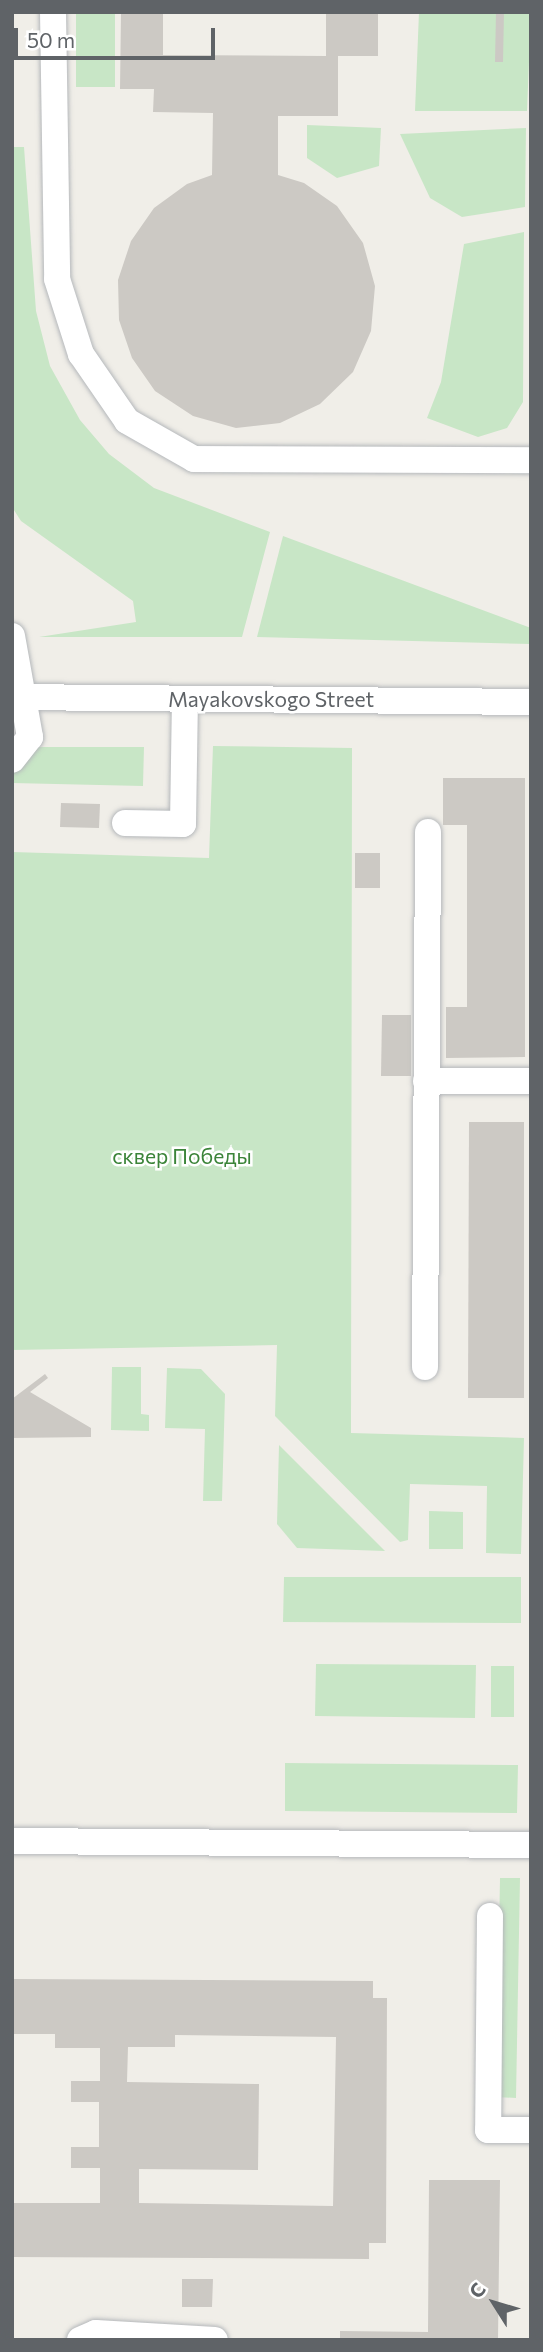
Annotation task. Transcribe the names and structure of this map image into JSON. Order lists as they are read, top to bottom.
{
  "streets": {
    "street": ["Mayakovskogo Street"]
  },
  "parks": ["сквер Победы"],
  "scale_bar": "50 m",
  "north": "top left"
}
